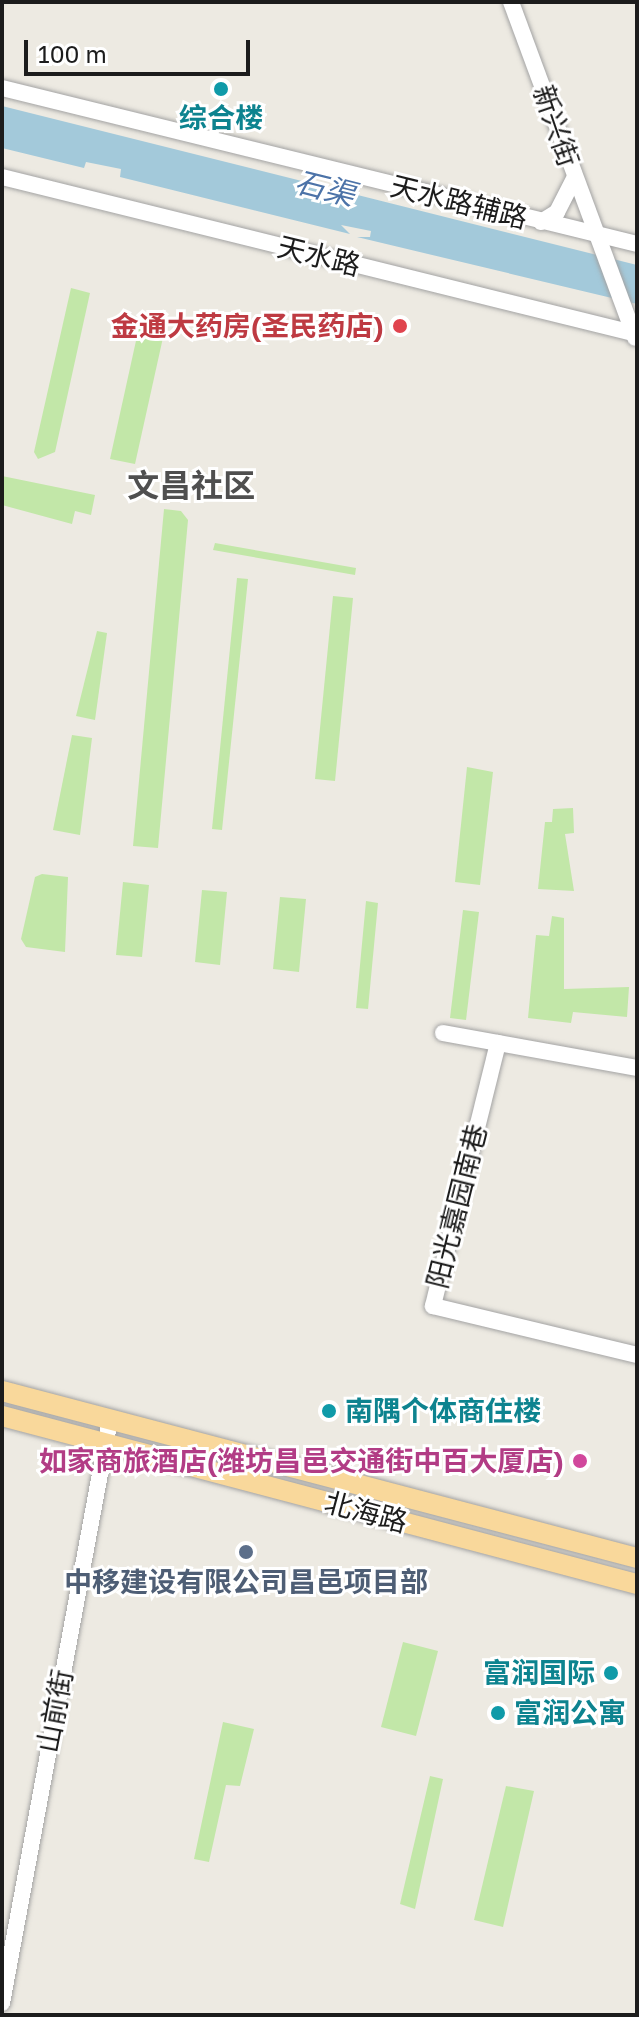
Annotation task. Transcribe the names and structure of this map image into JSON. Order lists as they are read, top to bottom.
{
  "streets": {
    "main road": ["北海路"],
    "street": [
      "新兴街",
      "天水路辅路",
      "天水路",
      "阳光嘉园南巷",
      "山前街"
    ]
  },
  "crossings": [
    ["新兴街", "天水路辅路"],
    ["新兴街", "天水路"],
    ["北海路", "山前街"]
  ],
  "districts": ["文昌社区"],
  "water": ["石渠"],
  "places": [
    "综合楼",
    "金通大药房(圣民药店)",
    "南隅个体商住楼",
    "如家商旅酒店(潍坊昌邑交通街中百大厦店)",
    "中移建设有限公司昌邑项目部",
    "富润国际",
    "富润公寓"
  ],
  "scale_bar": "100 m"
}
